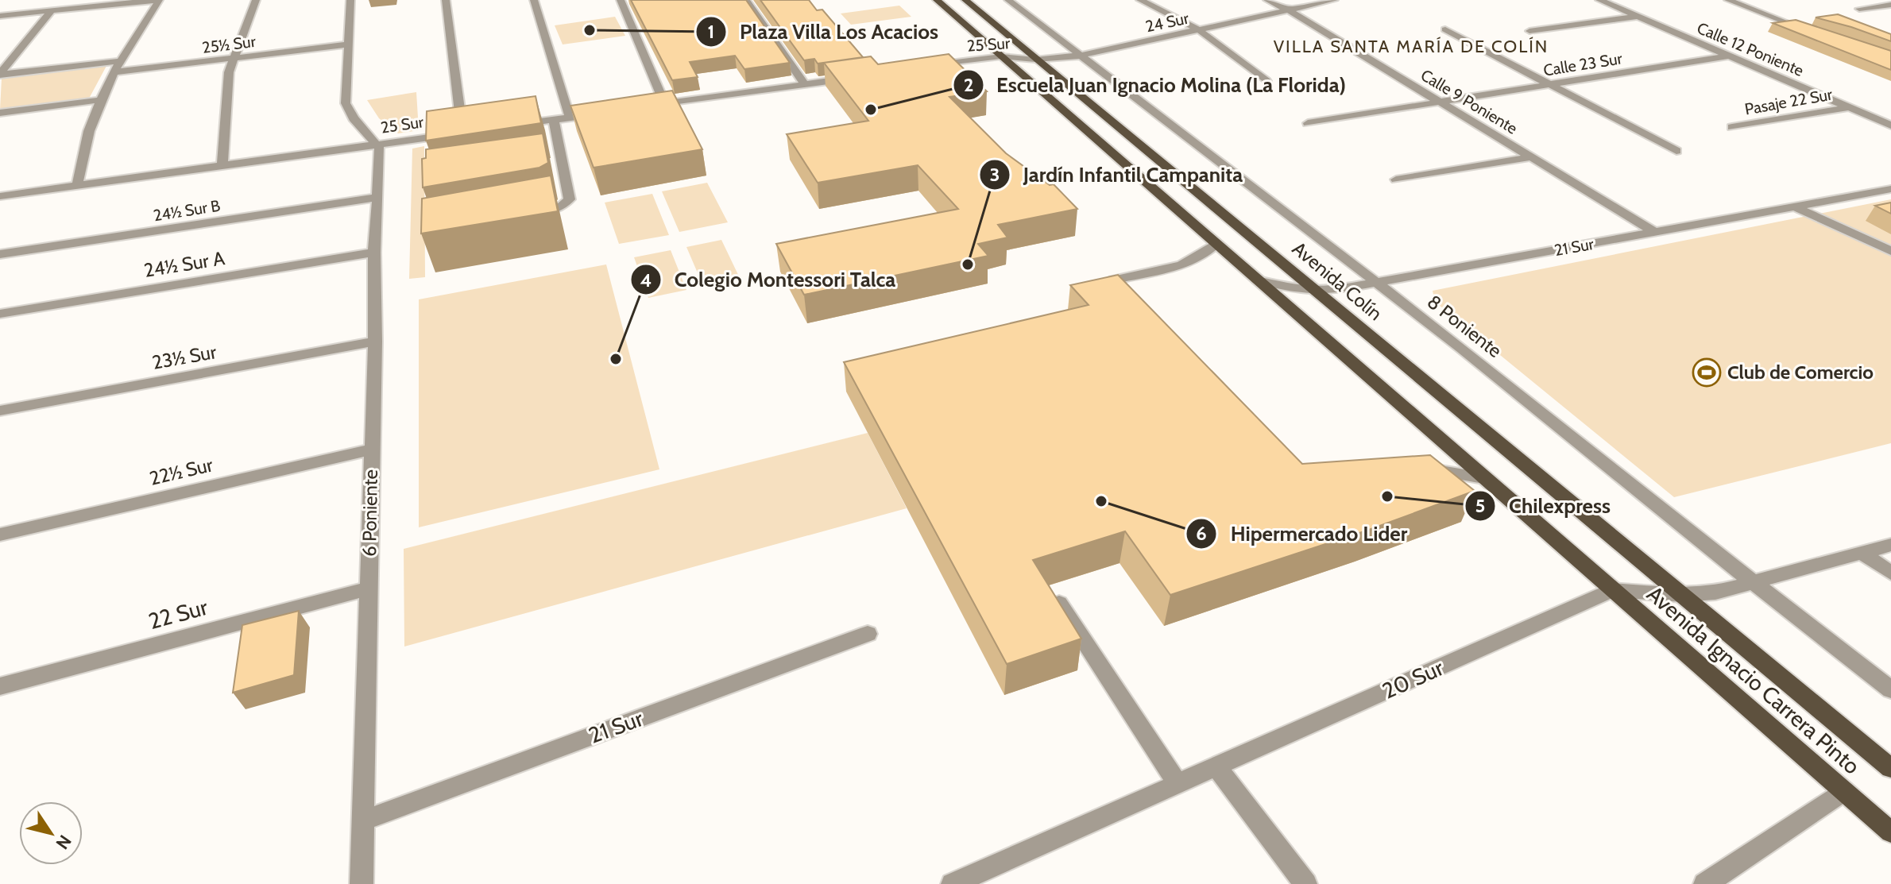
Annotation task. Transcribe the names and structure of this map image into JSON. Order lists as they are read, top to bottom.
{
  "streets": {
    "main road": ["Avenida Colín", "Avenida Ignacio Carrera Pinto"],
    "street": [
      "24 Sur",
      "25½ Sur",
      "25 Sur",
      "Calle 12 Poniente",
      "Calle 23 Sur",
      "Calle 9 Poniente",
      "Pasaje 22 Sur",
      "24½ Sur B",
      "21 Sur",
      "24½ Sur A",
      "8 Poniente",
      "23½ Sur",
      "22½ Sur",
      "6 Poniente",
      "22 Sur",
      "20 Sur"
    ]
  },
  "crossings": [
    ["24 Sur", "25 Sur"],
    ["24 Sur", "Calle 9 Poniente"],
    ["24 Sur", "Avenida Colín"],
    ["24 Sur", "8 Poniente"],
    ["25 Sur", "Avenida Colín"],
    ["25 Sur", "6 Poniente"],
    ["Calle 12 Poniente", "Calle 23 Sur"],
    ["Calle 12 Poniente", "Pasaje 22 Sur"],
    ["Calle 23 Sur", "Calle 9 Poniente"],
    ["Calle 9 Poniente", "21 Sur"],
    ["24½ Sur B", "6 Poniente"],
    ["21 Sur", "Avenida Colín"],
    ["21 Sur", "8 Poniente"],
    ["21 Sur", "6 Poniente"],
    ["24½ Sur A", "6 Poniente"],
    ["Avenida Colín", "20 Sur"],
    ["Avenida Colín", "Avenida Ignacio Carrera Pinto"],
    ["8 Poniente", "20 Sur"],
    ["23½ Sur", "6 Poniente"],
    ["22½ Sur", "6 Poniente"],
    ["6 Poniente", "22 Sur"],
    ["20 Sur", "Avenida Ignacio Carrera Pinto"]
  ],
  "districts": ["VILLA SANTA MARÍA DE COLÍN"],
  "places": {
    "other": [
      "Plaza Villa Los Acacios",
      "Escuela Juan Ignacio Molina (La Florida)",
      "Jardín Infantil Campanita",
      "Colegio Montessori Talca",
      "Chilexpress",
      "Hipermercado Lider"
    ],
    "sports": ["Club de Comercio"]
  },
  "north": "bottom right"
}
